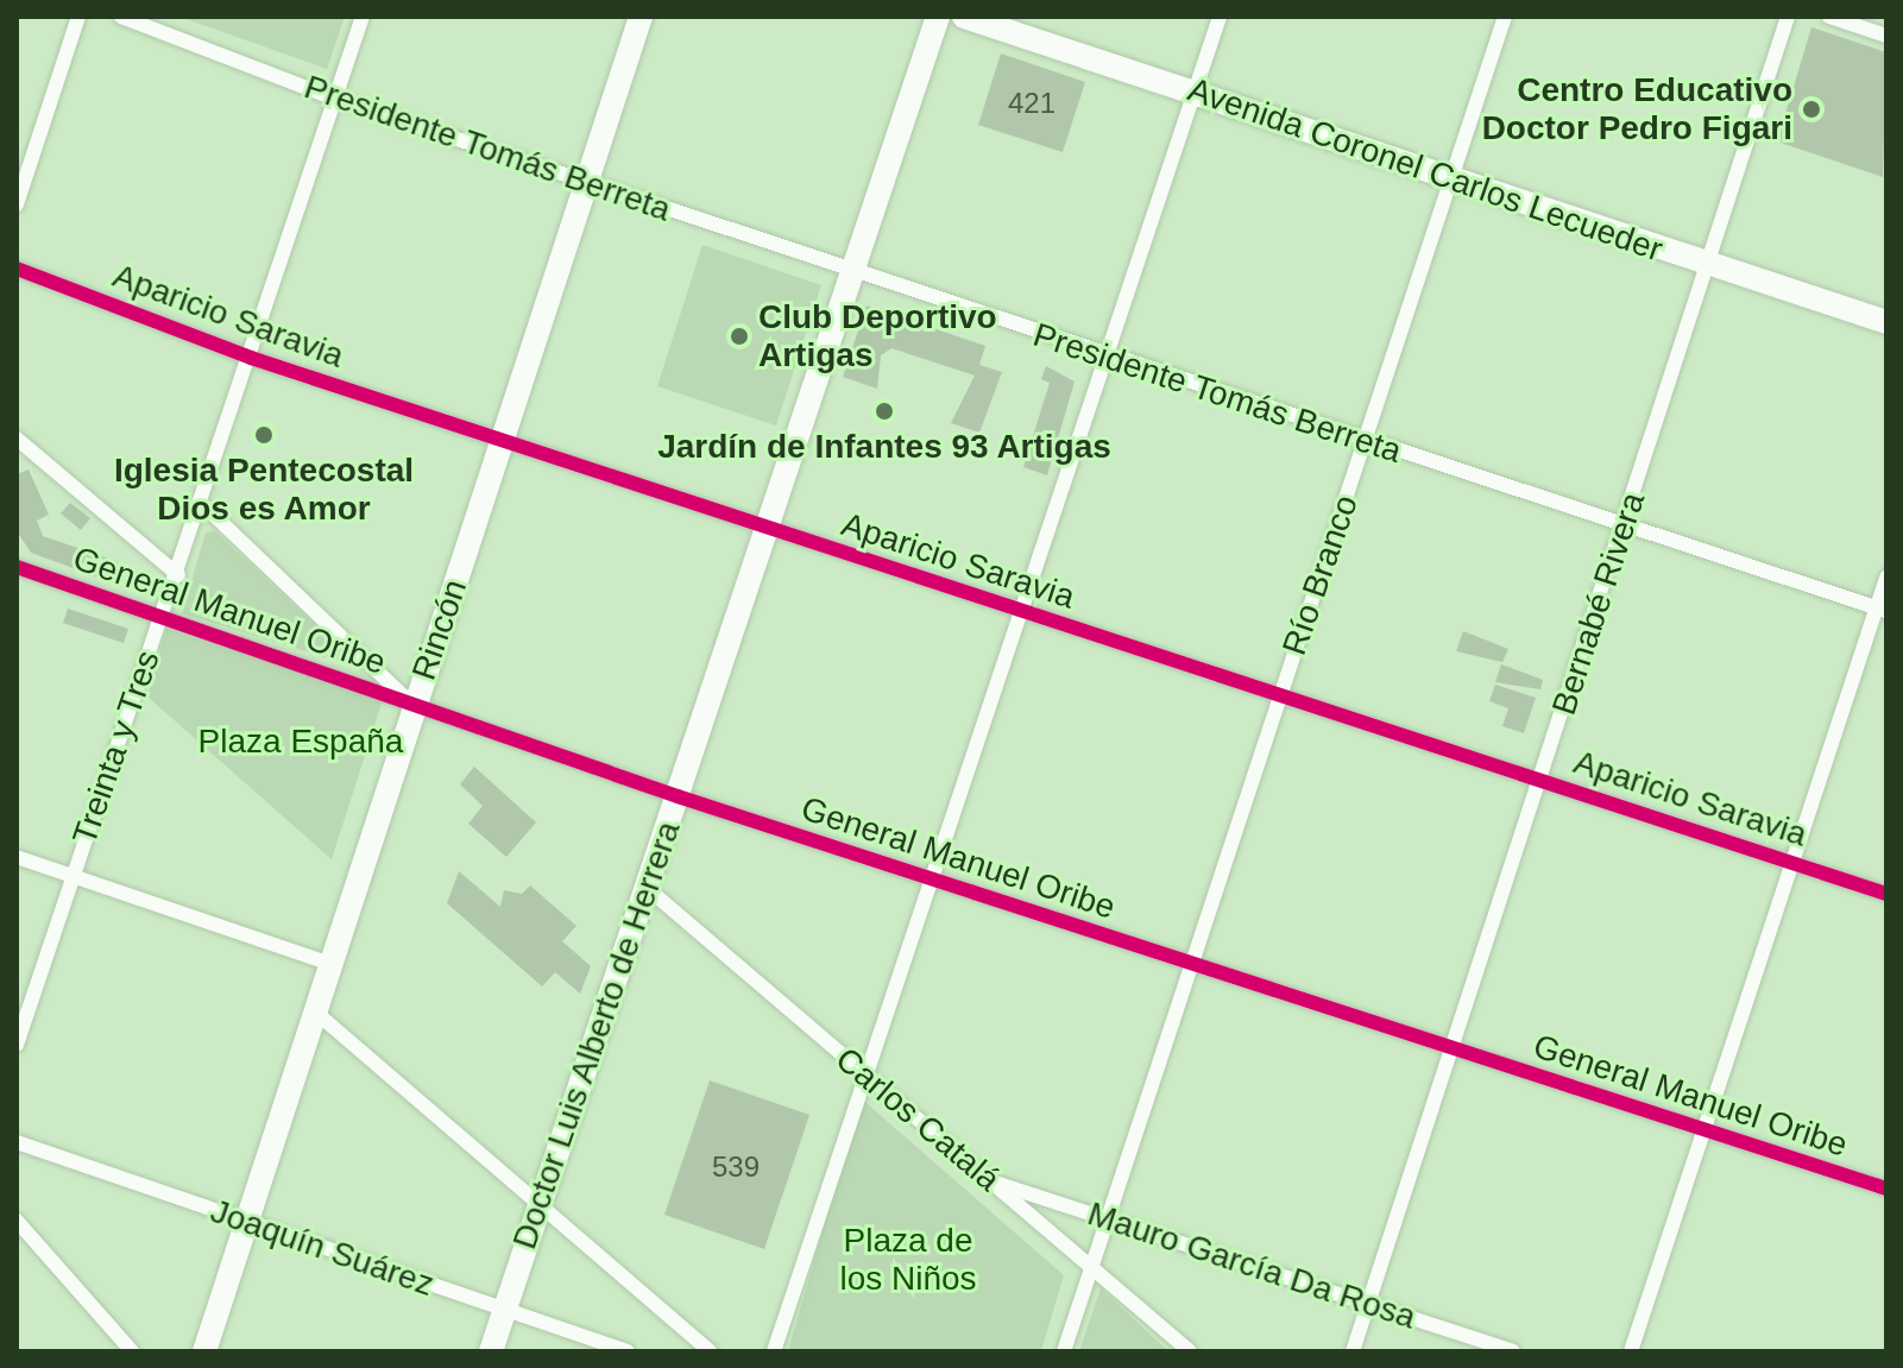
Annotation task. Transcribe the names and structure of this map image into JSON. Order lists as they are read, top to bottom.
{
  "streets": {
    "main road": ["Avenida Coronel Carlos Lecueder", "Rincón", "Doctor Luis Alberto de Herrera"],
    "street": [
      "Presidente Tomás Berreta",
      "Aparicio Saravia",
      "Río Branco",
      "Bernabé Rivera",
      "General Manuel Oribe",
      "Treinta y Tres",
      "Carlos Catalá",
      "Joaquín Suárez",
      "Mauro García Da Rosa"
    ]
  },
  "crossings": [
    ["Presidente Tomás Berreta", "Río Branco"],
    ["Presidente Tomás Berreta", "Bernabé Rivera"],
    ["Presidente Tomás Berreta", "Rincón"],
    ["Presidente Tomás Berreta", "Treinta y Tres"],
    ["Presidente Tomás Berreta", "Doctor Luis Alberto de Herrera"],
    ["Avenida Coronel Carlos Lecueder", "Río Branco"],
    ["Avenida Coronel Carlos Lecueder", "Bernabé Rivera"],
    ["Aparicio Saravia", "Río Branco"],
    ["Aparicio Saravia", "Bernabé Rivera"],
    ["Aparicio Saravia", "Rincón"],
    ["Aparicio Saravia", "Treinta y Tres"],
    ["Aparicio Saravia", "Doctor Luis Alberto de Herrera"],
    ["Río Branco", "General Manuel Oribe"],
    ["Río Branco", "Carlos Catalá"],
    ["Río Branco", "Mauro García Da Rosa"],
    ["Bernabé Rivera", "General Manuel Oribe"],
    ["Bernabé Rivera", "Mauro García Da Rosa"],
    ["General Manuel Oribe", "Rincón"],
    ["General Manuel Oribe", "Treinta y Tres"],
    ["General Manuel Oribe", "Doctor Luis Alberto de Herrera"],
    ["Rincón", "Joaquín Suárez"],
    ["Doctor Luis Alberto de Herrera", "Carlos Catalá"],
    ["Doctor Luis Alberto de Herrera", "Joaquín Suárez"],
    ["Carlos Catalá", "Mauro García Da Rosa"]
  ],
  "parks": ["Plaza España", "Plaza de los Niños"],
  "places": [
    "Centro Educativo Doctor Pedro Figari",
    "Club Deportivo Artigas",
    "Jardín de Infantes 93 Artigas",
    "Iglesia Pentecostal Dios es Amor"
  ],
  "house_numbers": ["421", "539"]
}
